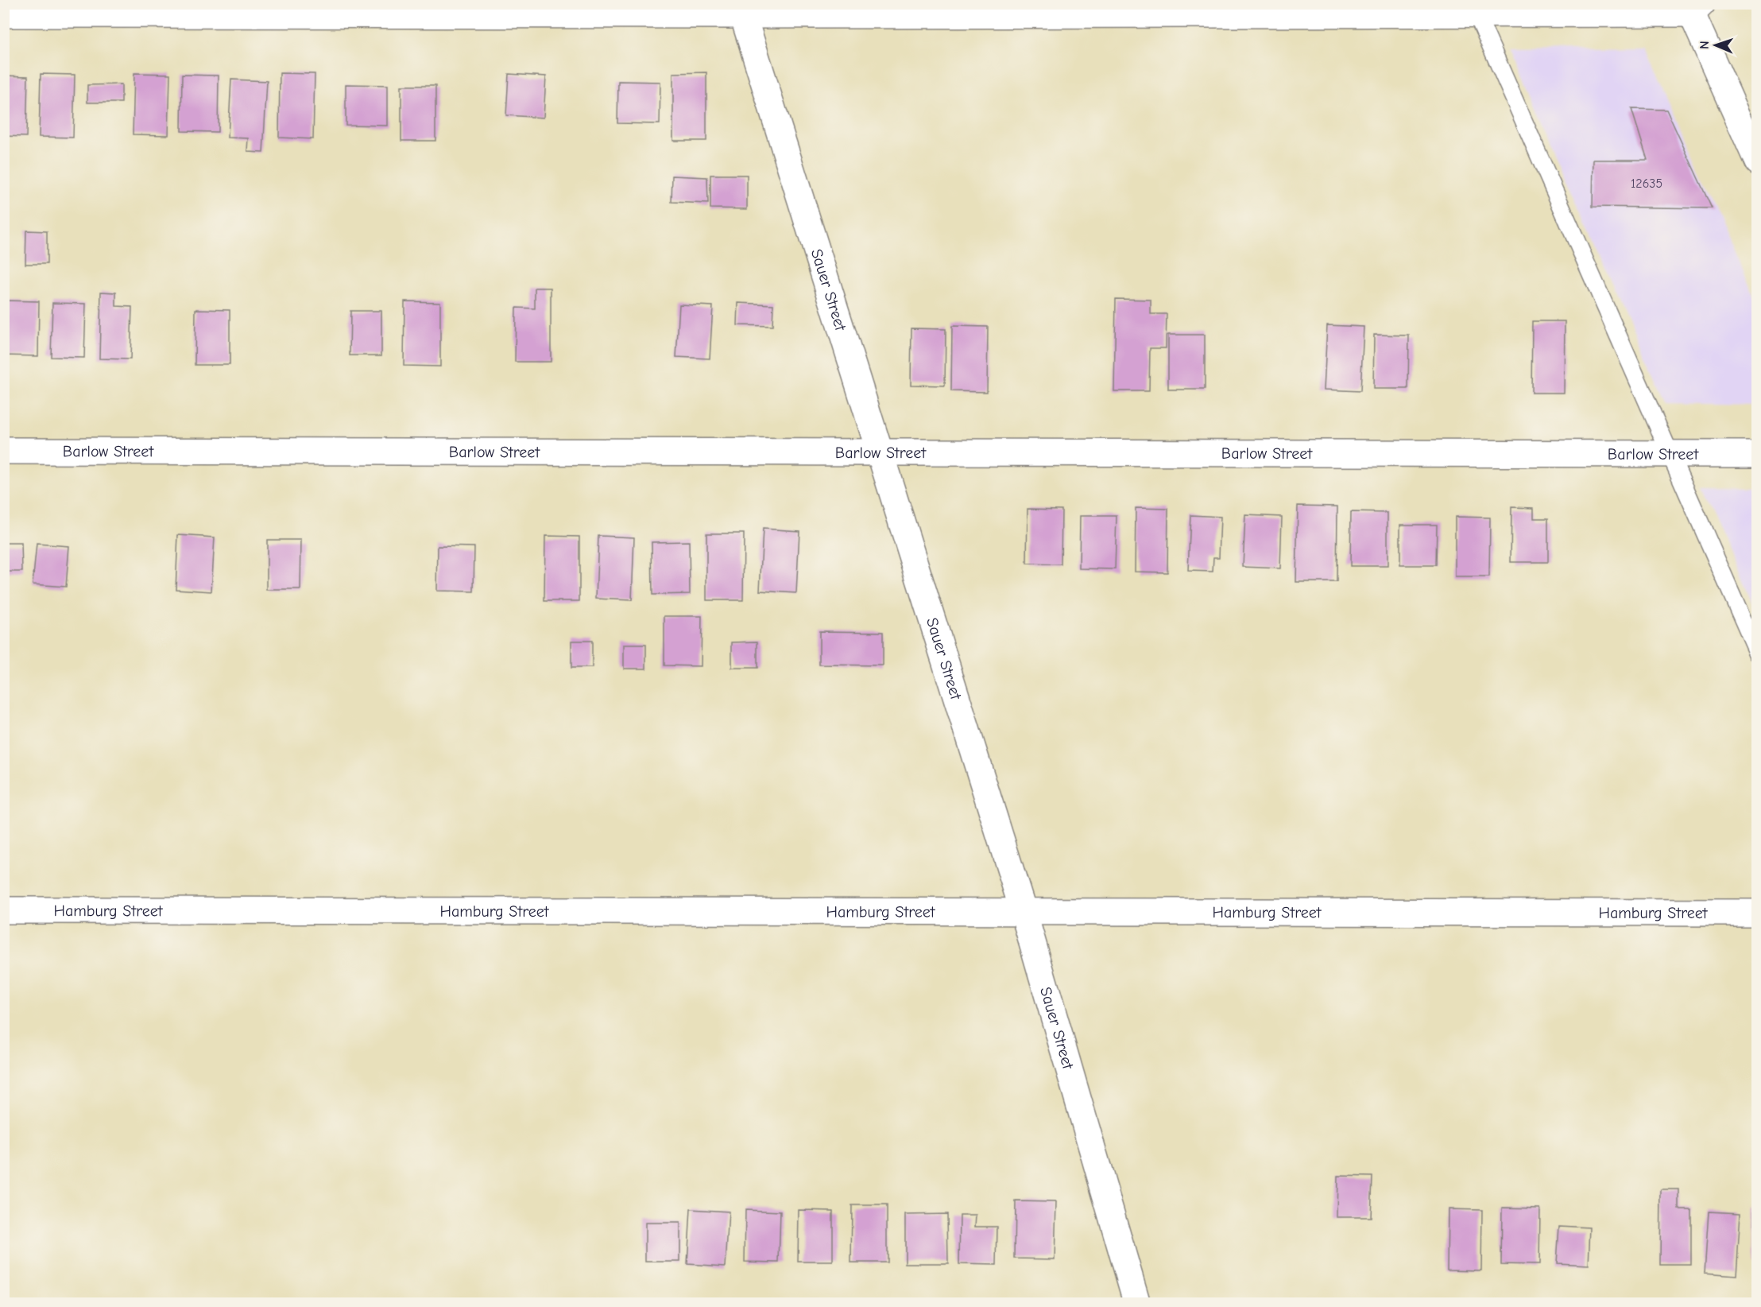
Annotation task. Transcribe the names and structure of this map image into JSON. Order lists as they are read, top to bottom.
{
  "streets": {
    "street": ["Sauer Street", "Barlow Street", "Hamburg Street"]
  },
  "crossings": [
    ["Sauer Street", "Barlow Street"],
    ["Sauer Street", "Hamburg Street"]
  ],
  "house_numbers": ["12635"],
  "north": "left"
}
